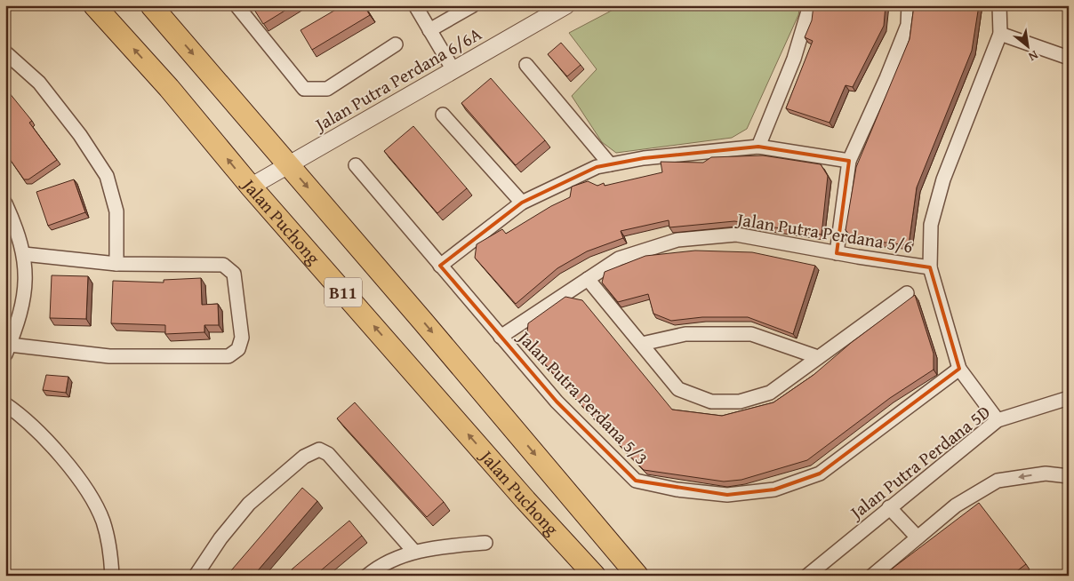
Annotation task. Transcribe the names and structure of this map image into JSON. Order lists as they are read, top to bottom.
{
  "streets": {
    "main road": ["Jalan Puchong", "B11"],
    "street": [
      "Jalan Putra Perdana 6/6A",
      "Jalan Putra Perdana 5/6",
      "Jalan Putra Perdana 5/3",
      "Jalan Putra Perdana 5D"
    ]
  },
  "crossings": [
    ["Jalan Putra Perdana 6/6A", "Jalan Puchong"],
    ["Jalan Putra Perdana 5/6", "Jalan Putra Perdana 5/3"]
  ],
  "north": "bottom right"
}
